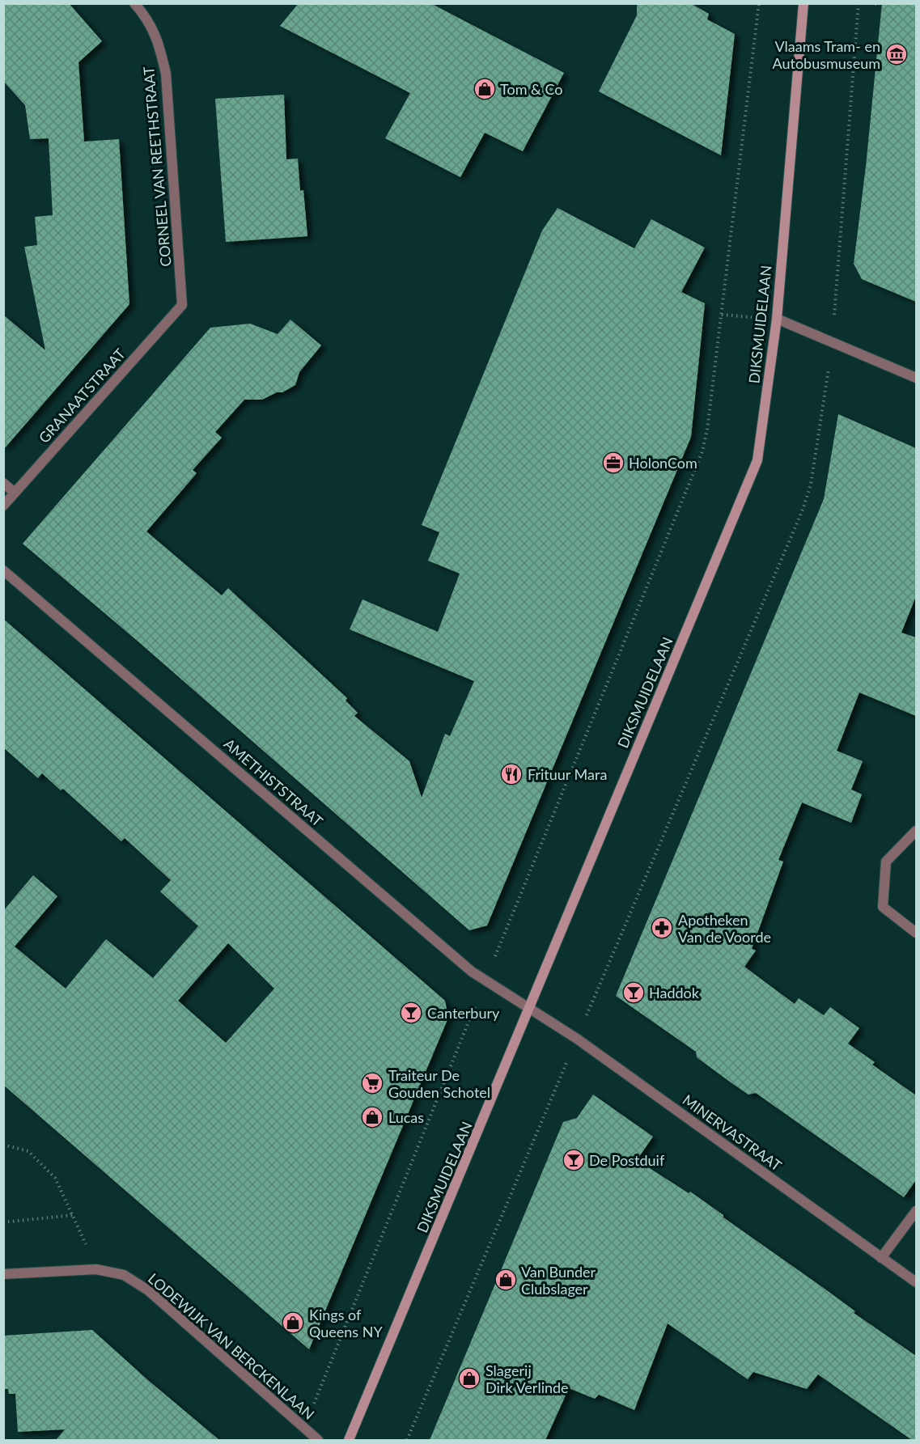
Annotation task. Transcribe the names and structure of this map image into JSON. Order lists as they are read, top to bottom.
{
  "streets": {
    "street": [
      "CORNEEL VAN REETHSTRAAT",
      "DIKSMUIDELAAN",
      "GRANAATSTRAAT",
      "AMETHISTSTRAAT",
      "MINERVASTRAAT",
      "LODEWIJK VAN BERCKENLAAN"
    ]
  },
  "crossings": [
    ["CORNEEL VAN REETHSTRAAT", "GRANAATSTRAAT"],
    ["DIKSMUIDELAAN", "AMETHISTSTRAAT"],
    ["DIKSMUIDELAAN", "MINERVASTRAAT"],
    ["AMETHISTSTRAAT", "MINERVASTRAAT"]
  ],
  "places": {
    "museum": ["Vlaams Tram- en Autobusmuseum"],
    "shop": [
      "Tom & Co",
      "Lucas",
      "Van Bunder Clubslager",
      "Kings of Queens NY",
      "Slagerij Dirk Verlinde"
    ],
    "office": ["HolonCom"],
    "restaurant": ["Frituur Mara"],
    "pharmacy": ["Apotheken Van de Voorde"],
    "bar": ["Haddok", "Canterbury", "De Postduif"],
    "supermarket": ["Traiteur De Gouden Schotel"]
  }
}
